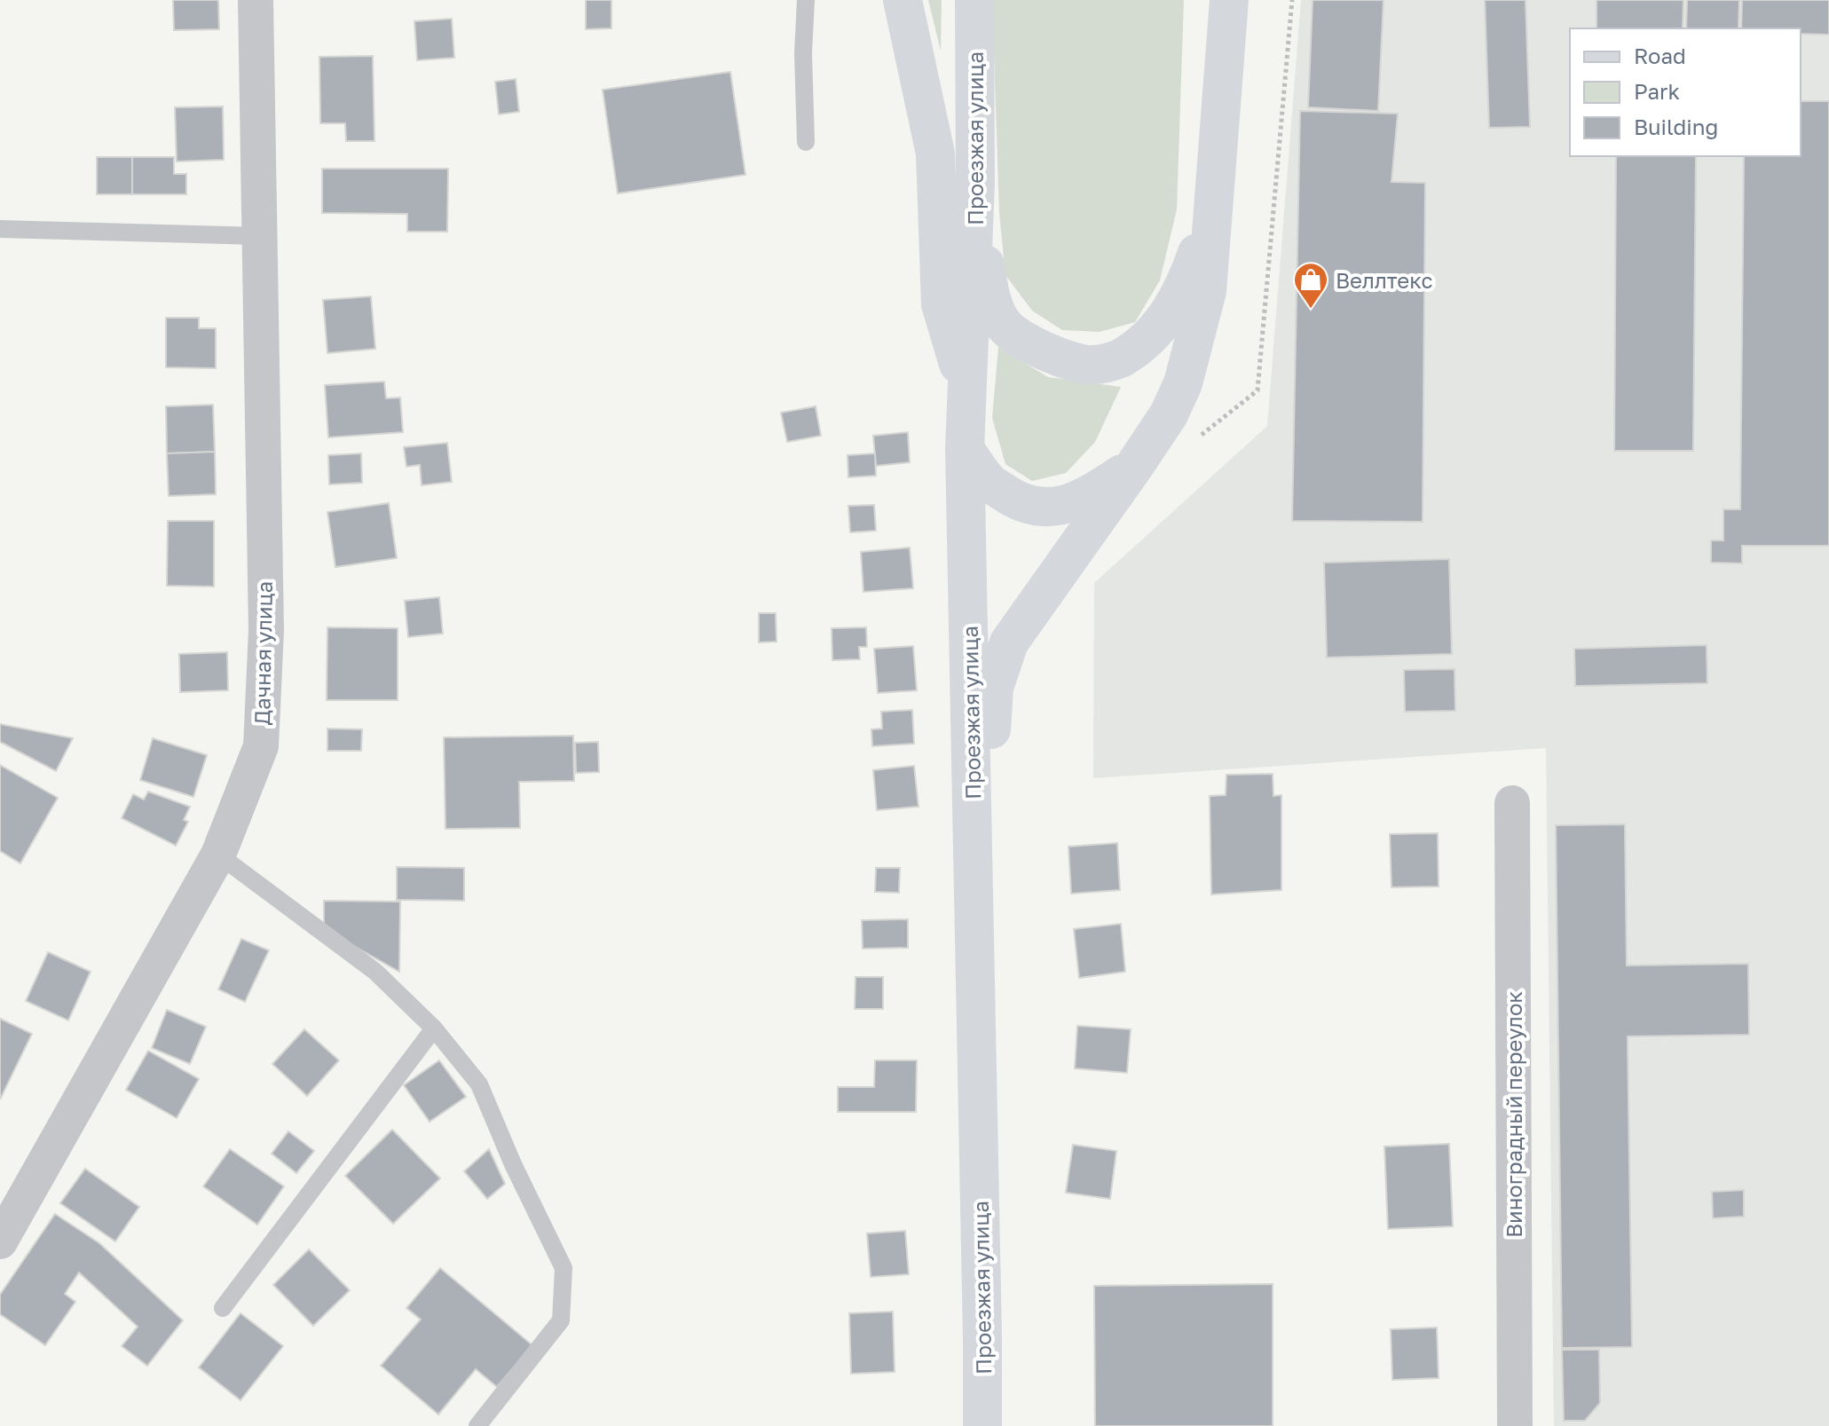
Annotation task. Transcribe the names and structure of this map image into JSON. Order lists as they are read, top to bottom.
{
  "streets": {
    "main road": ["Проезжая улица"],
    "street": ["Дачная улица", "Виноградный переулок"]
  },
  "places": {
    "shop": ["Веллтекс"]
  },
  "legend": ["Road", "Park", "Building"]
}
